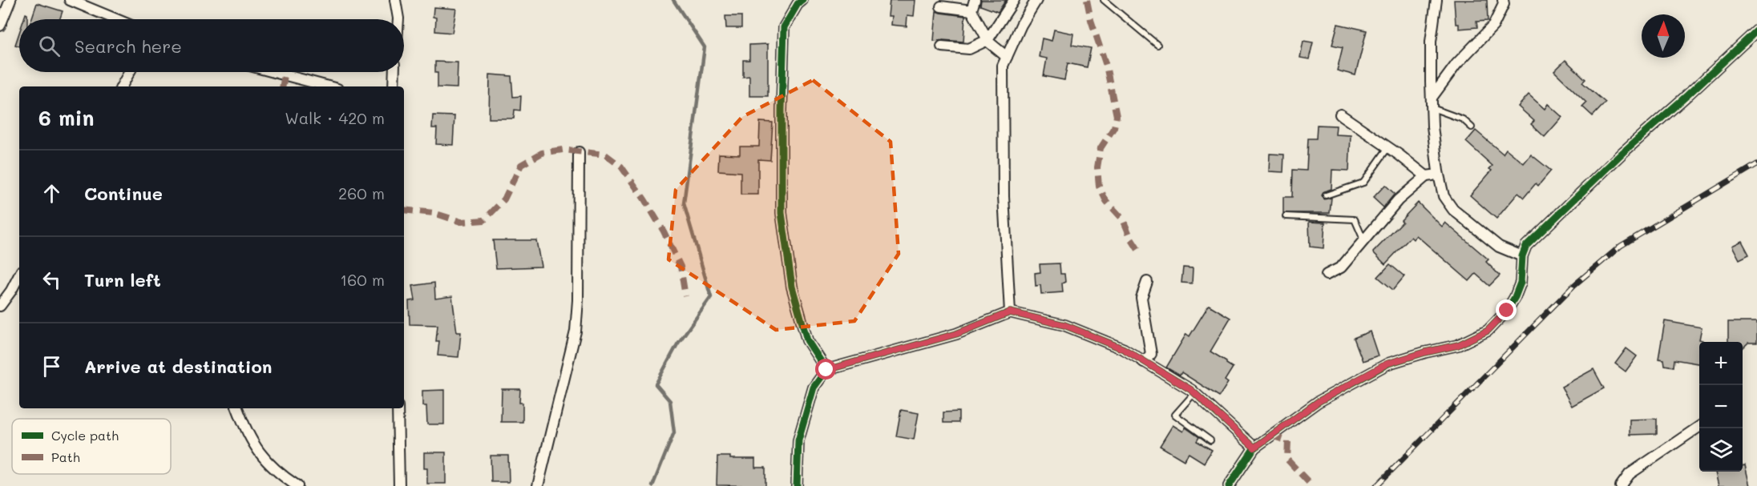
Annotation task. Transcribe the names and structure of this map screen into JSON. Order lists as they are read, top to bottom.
{
  "legend": ["Cycle path", "Path"],
  "north": "top",
  "page": {
    "search": "Search here",
    "heading": ["6 min", "Walk · 420 m"],
    "list": [
      ["Continue", "260 m"],
      ["Turn left", "160 m"],
      "Arrive at destination"
    ],
    "map_buttons": ["+", "−"]
  }
}
